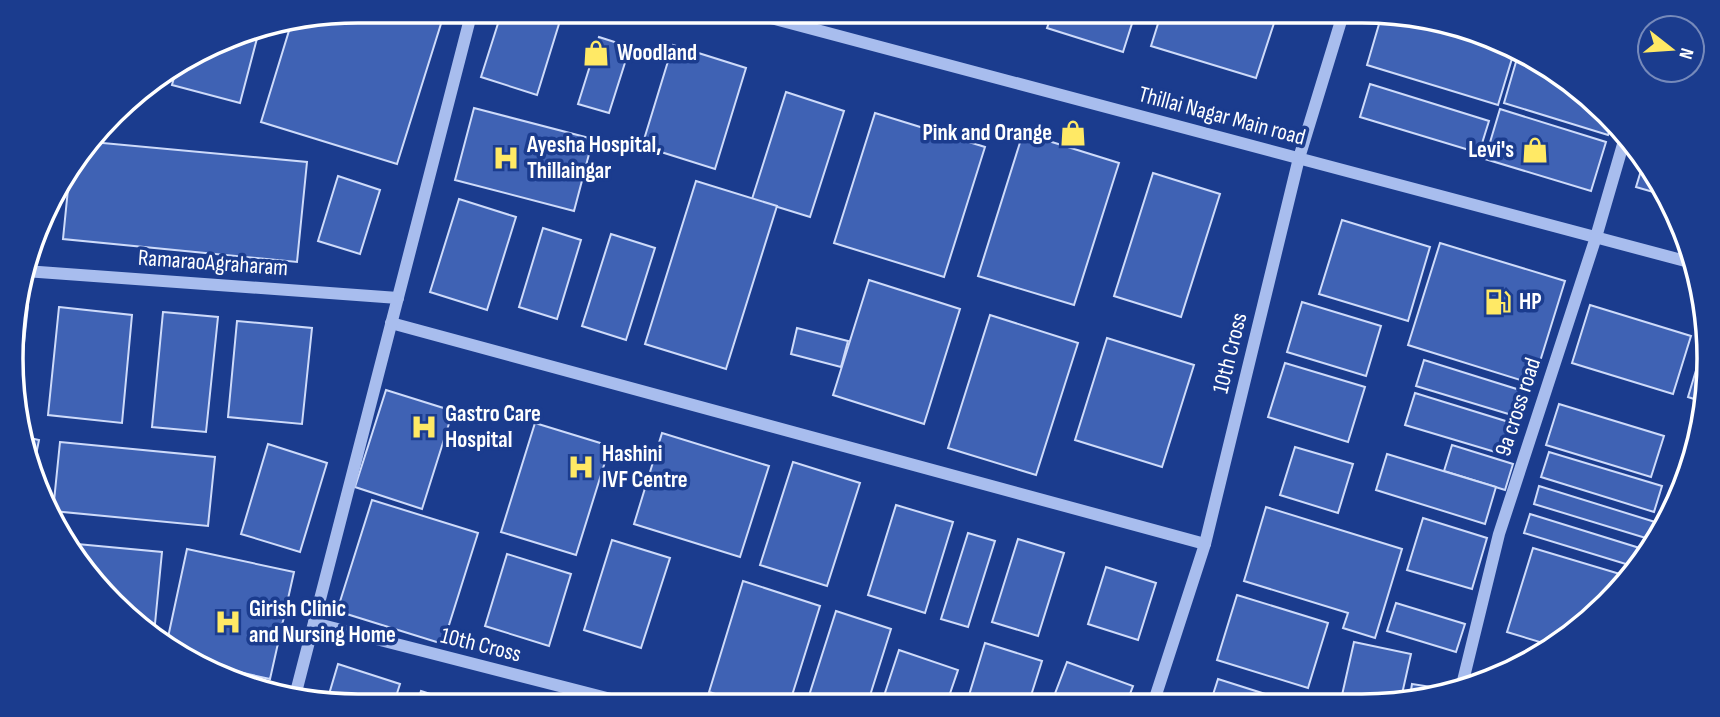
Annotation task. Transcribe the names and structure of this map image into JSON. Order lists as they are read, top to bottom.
{
  "streets": {
    "street": [
      "Thillai Nagar Main road",
      "RamaraoAgraharam",
      "10th Cross",
      "9a cross road"
    ]
  },
  "crossings": [
    ["Thillai Nagar Main road", "10th Cross"],
    ["Thillai Nagar Main road", "9a cross road"]
  ],
  "places": {
    "shop": ["Woodland", "Pink and Orange", "Levi's"],
    "hospital": [
      "Ayesha Hospital, Thillaingar",
      "Gastro Care Hospital",
      "Hashini IVF Centre",
      "Girish Clinic and Nursing Home"
    ],
    "fuel station": ["HP"]
  },
  "north": "right"
}
